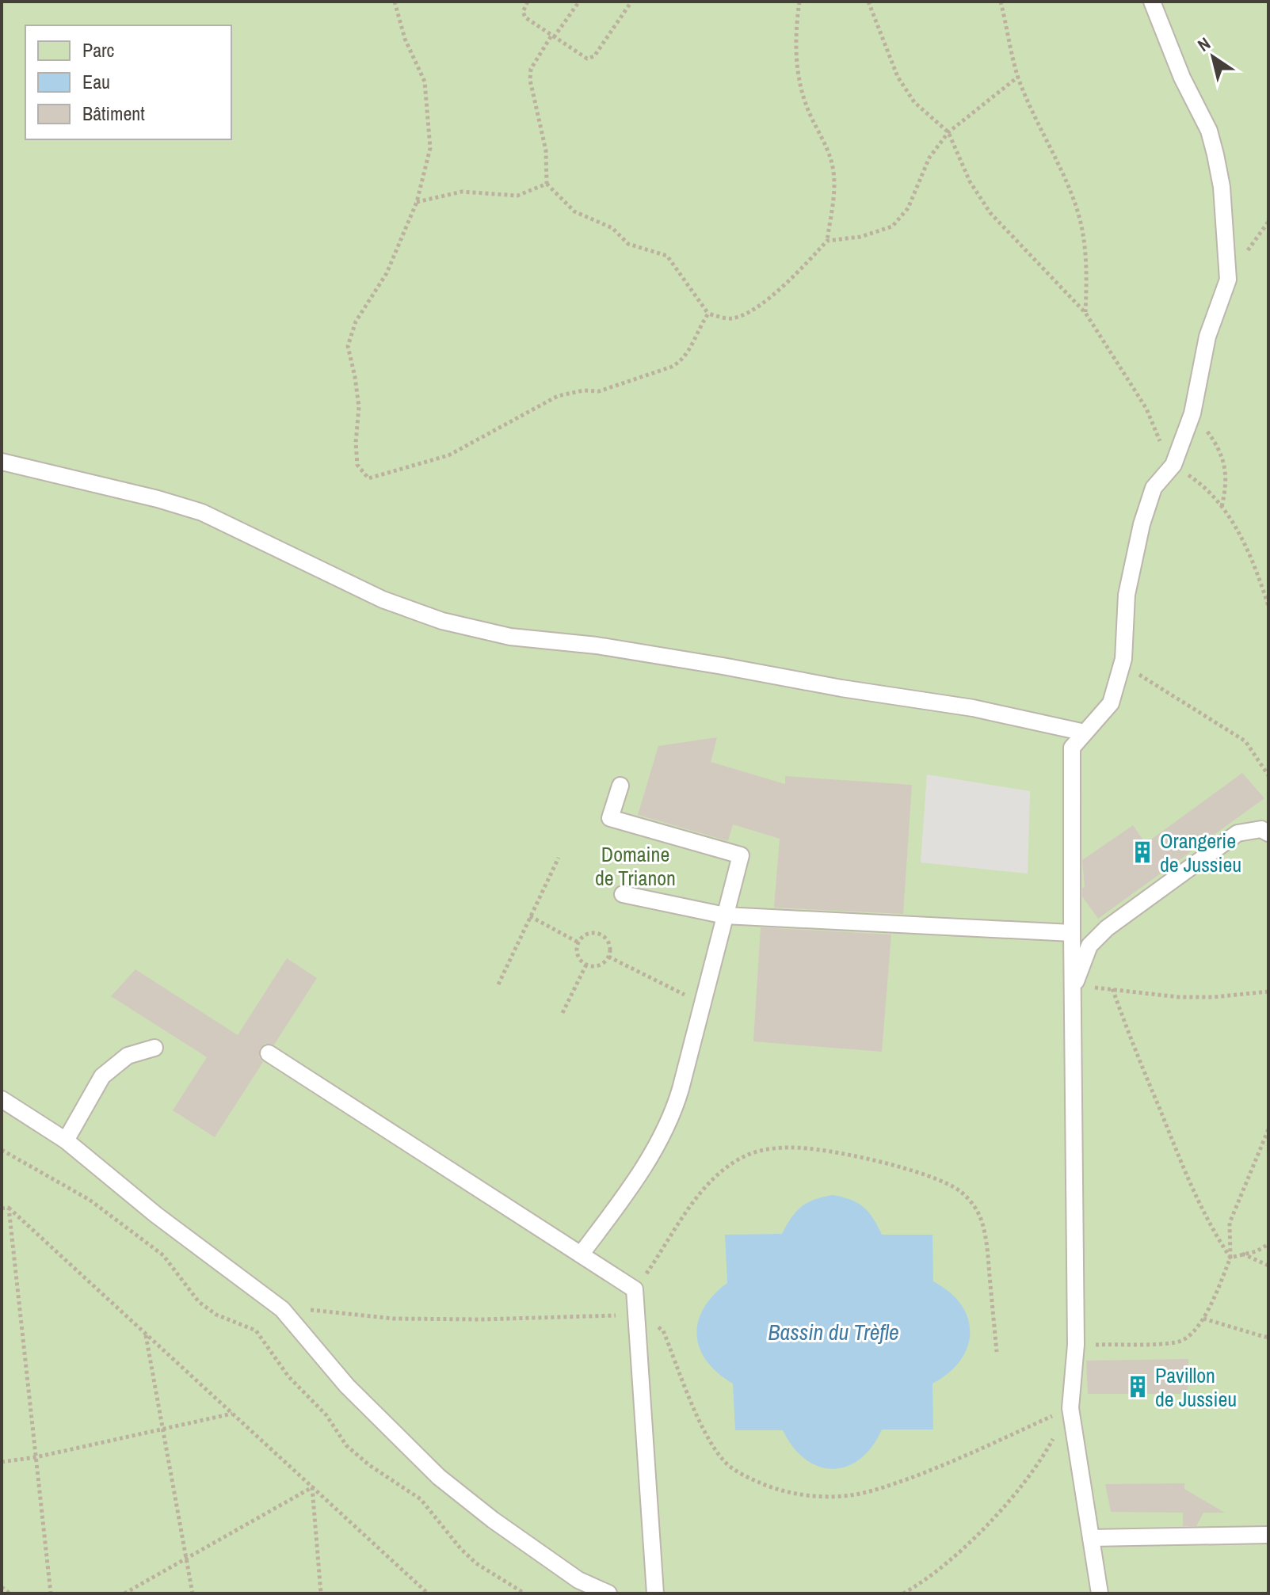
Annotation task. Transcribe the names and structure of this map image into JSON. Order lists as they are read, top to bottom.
{
  "water": ["Bassin du Trèfle"],
  "parks": ["Domaine de Trianon"],
  "places": {
    "building": ["Orangerie de Jussieu", "Pavillon de Jussieu"]
  },
  "legend": ["Parc", "Eau", "Bâtiment"],
  "north": "top left"
}
